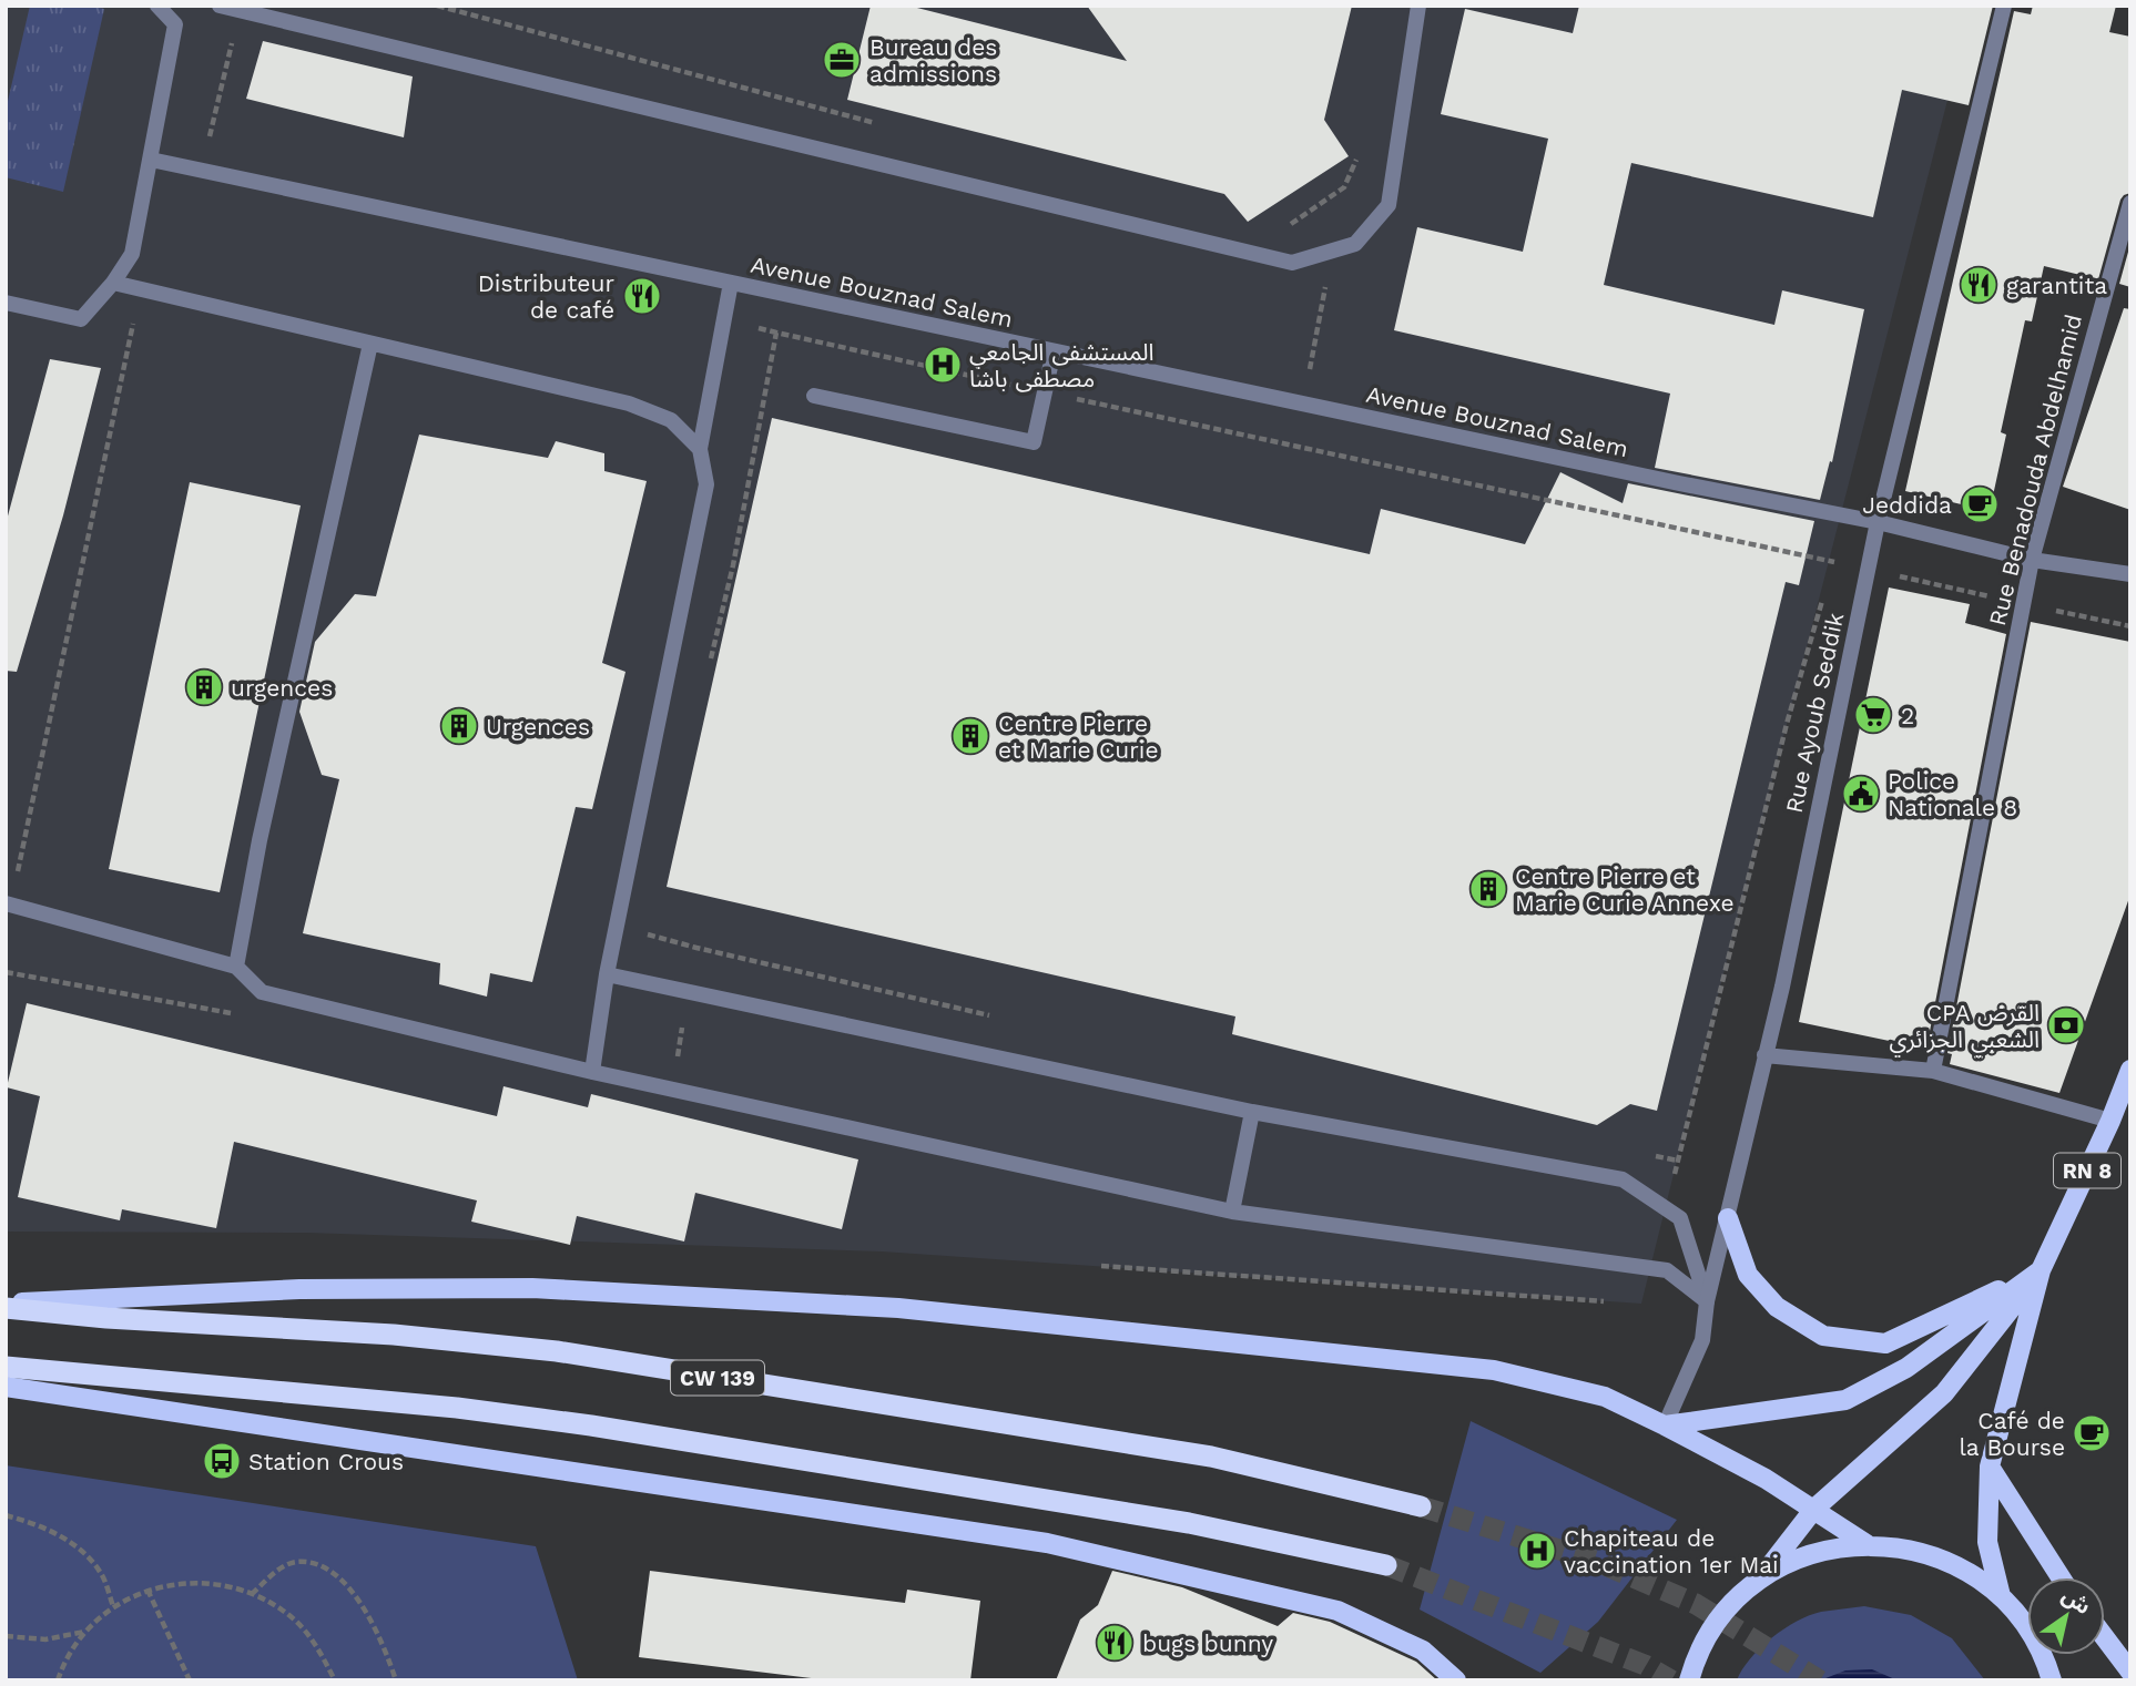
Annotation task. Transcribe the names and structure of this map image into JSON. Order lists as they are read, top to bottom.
{
  "streets": {
    "highway": ["CW 139"],
    "main road": ["RN 8"],
    "street": ["Avenue Bouznad Salem", "Rue Benadouda Abdelhamid", "Rue Ayoub Seddik"]
  },
  "crossings": [
    ["Avenue Bouznad Salem", "Rue Benadouda Abdelhamid"],
    ["Avenue Bouznad Salem", "Rue Ayoub Seddik"]
  ],
  "places": {
    "office": ["Bureau des admissions"],
    "restaurant": ["garantita", "Distributeur de café", "bugs bunny"],
    "hospital": ["المستشفى الجامعي مصطفى باشا", "Chapiteau de vaccination 1er Mai"],
    "cafe": ["Jeddida", "Café de la Bourse"],
    "building": [
      "urgences",
      "Urgences",
      "Centre Pierre et Marie Curie",
      "Centre Pierre et Marie Curie Annexe"
    ],
    "supermarket": ["2"],
    "public building": ["Police Nationale 8"],
    "bank": ["CPA القرض الشعبي الجزائري"],
    "bus stop": ["Station Crous"]
  },
  "north": "top right"
}
